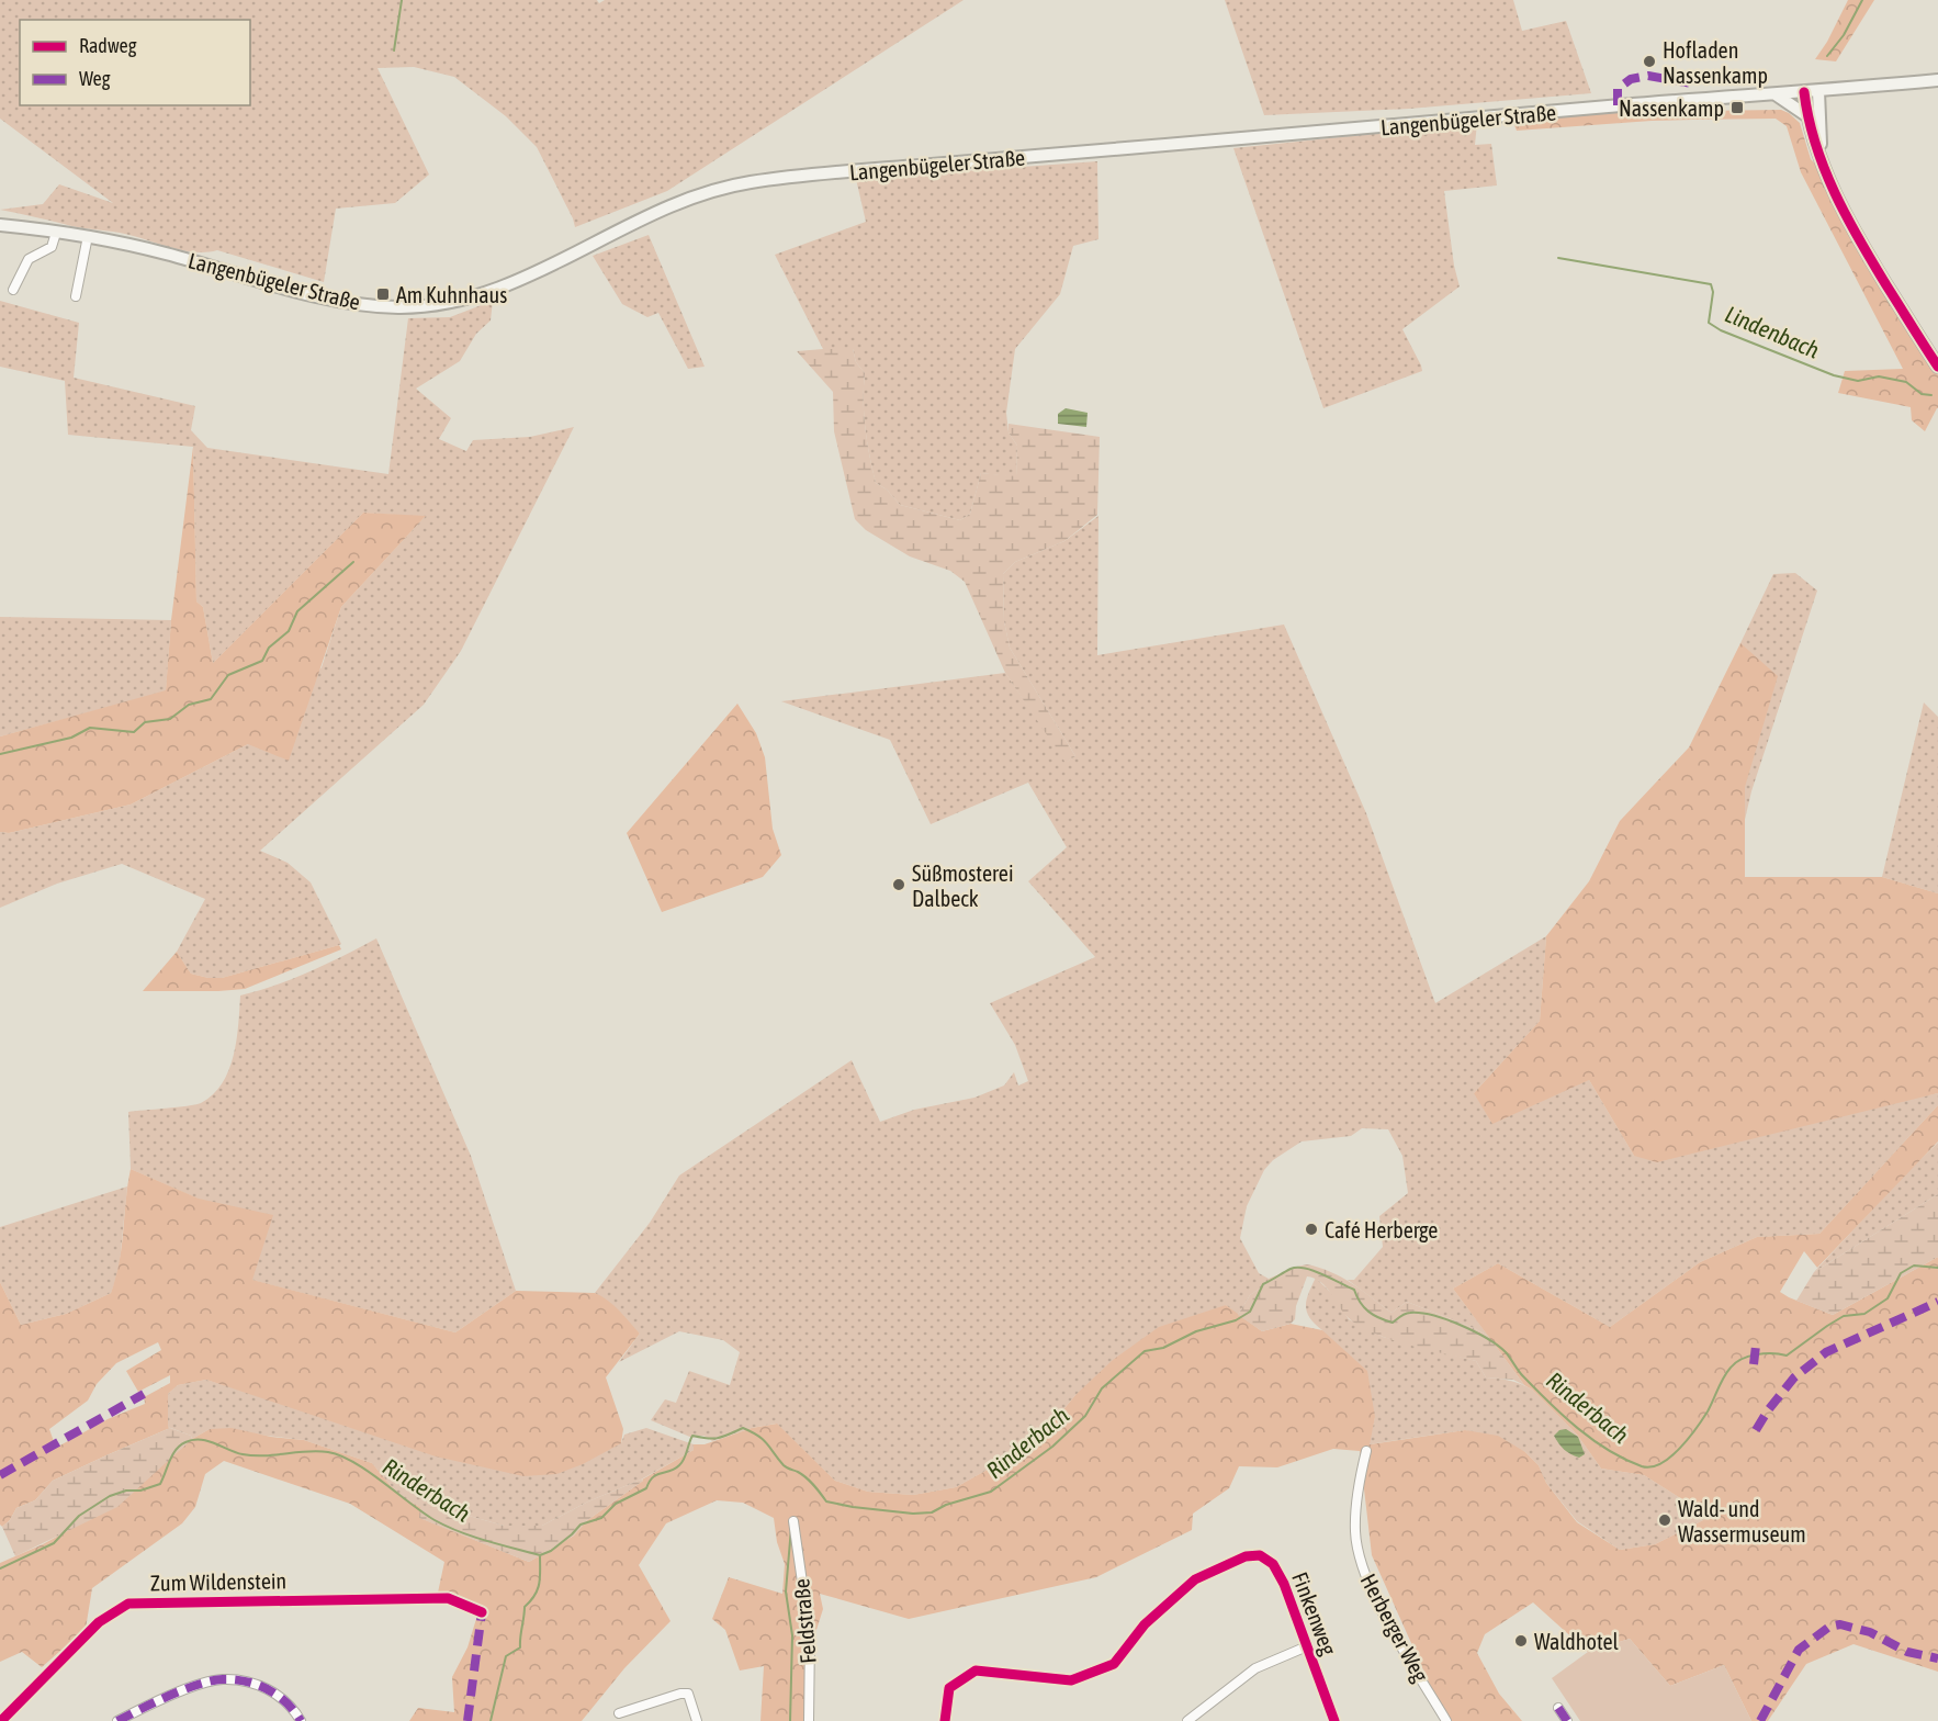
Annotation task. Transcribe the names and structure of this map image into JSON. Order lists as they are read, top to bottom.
{
  "streets": {
    "main road": ["Langenbügeler Straße"],
    "street": [
      "Zum Wildenstein",
      "Finkenweg",
      "Feldstraße",
      "Herberger Weg"
    ]
  },
  "water": ["Lindenbach", "Rinderbach"],
  "places": {
    "other": [
      "Hofladen Nassenkamp",
      "Süßmosterei Dalbeck",
      "Café Herberge",
      "Wald- und Wassermuseum",
      "Waldhotel"
    ],
    "transit": ["Nassenkamp", "Am Kuhnhaus"]
  },
  "legend": ["Radweg", "Weg"]
}
